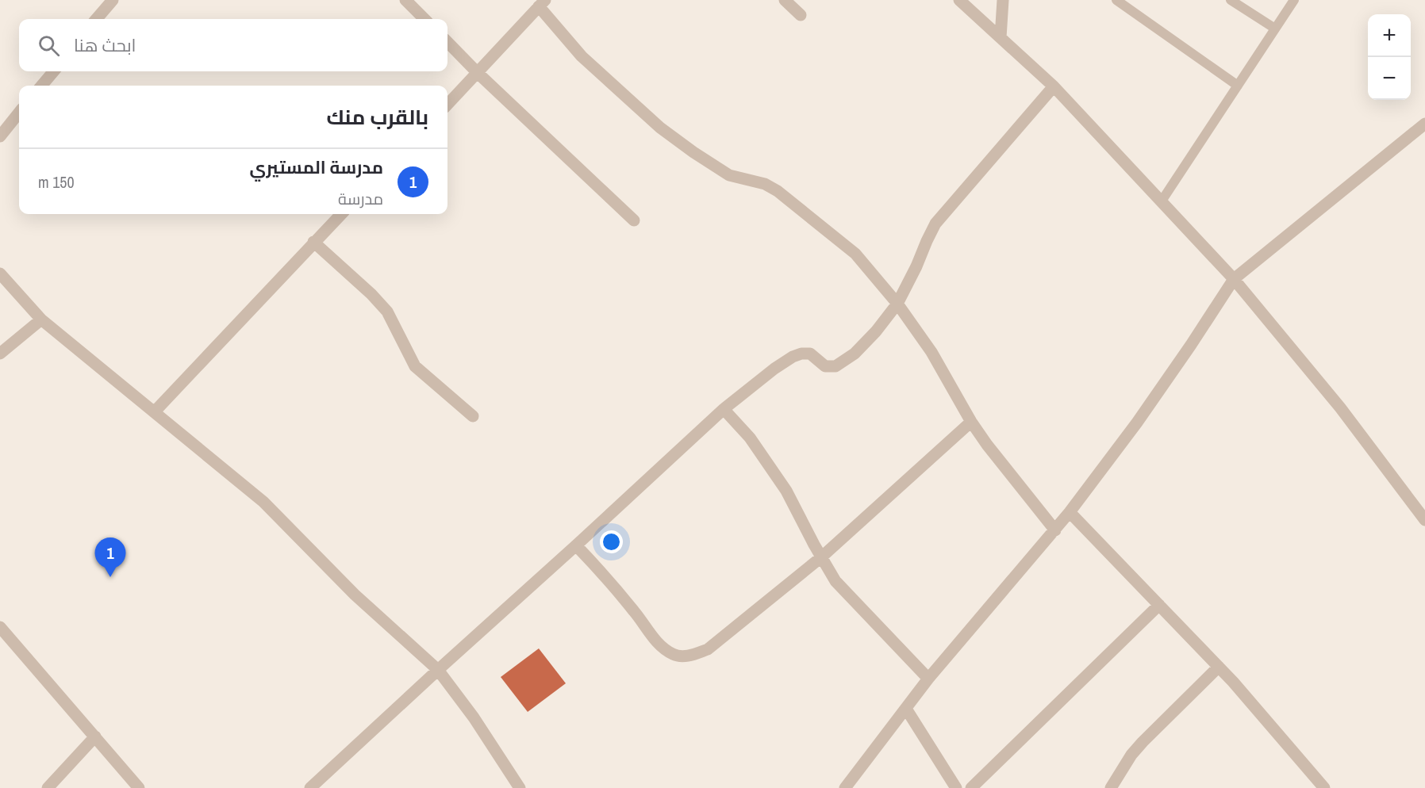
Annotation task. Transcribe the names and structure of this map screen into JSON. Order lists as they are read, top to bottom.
{
  "page": {
    "map_buttons": ["+", "−"],
    "search": "ابحث هنا",
    "heading": "بالقرب منك",
    "list": [
      {
        "mark": "1",
        "name": "مدرسة المستيري",
        "note": "مدرسة",
        "value": "150 m"
      }
    ],
    "pins": "1"
  }
}
